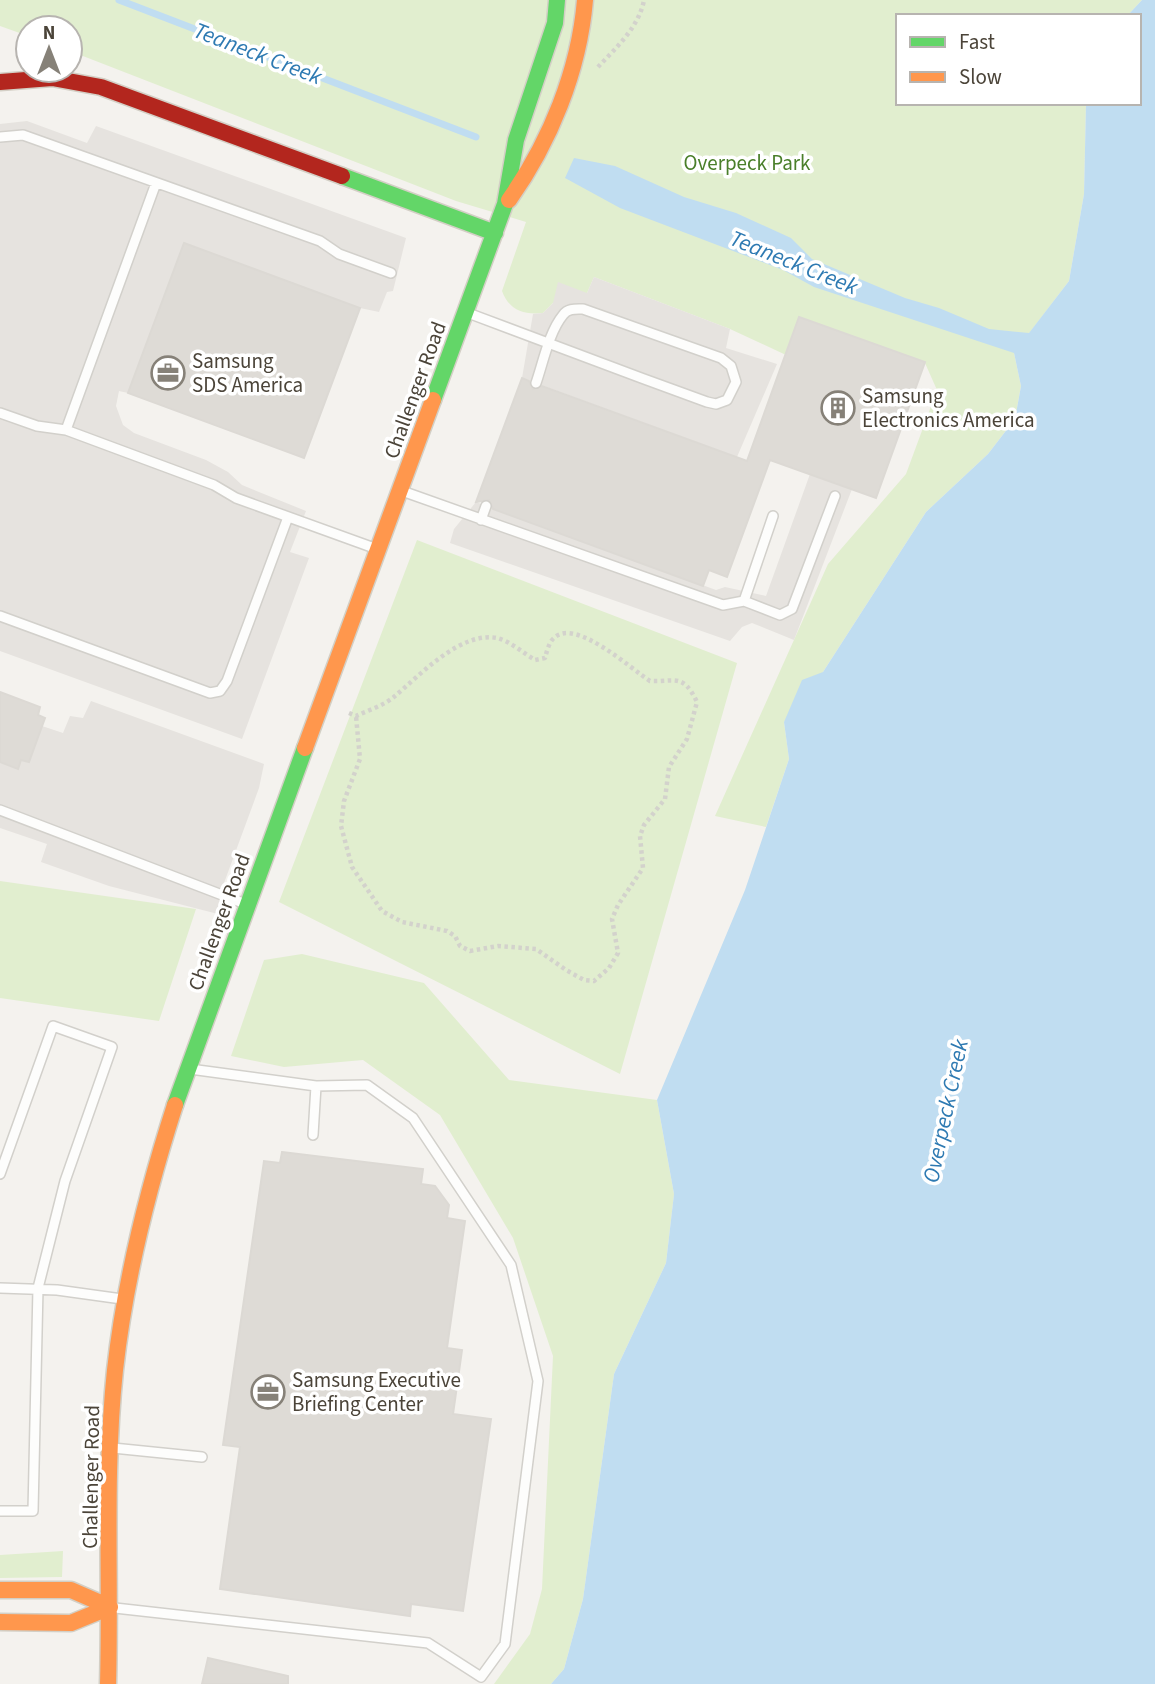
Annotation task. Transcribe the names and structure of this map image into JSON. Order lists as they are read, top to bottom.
{
  "streets": {
    "main road": ["Challenger Road"]
  },
  "water": ["Teaneck Creek", "Overpeck Creek"],
  "parks": ["Overpeck Park"],
  "places": {
    "office": ["Samsung SDS America", "Samsung Executive Briefing Center"],
    "building": ["Samsung Electronics America"]
  },
  "legend": ["Fast", "Slow"],
  "north": "top"
}
